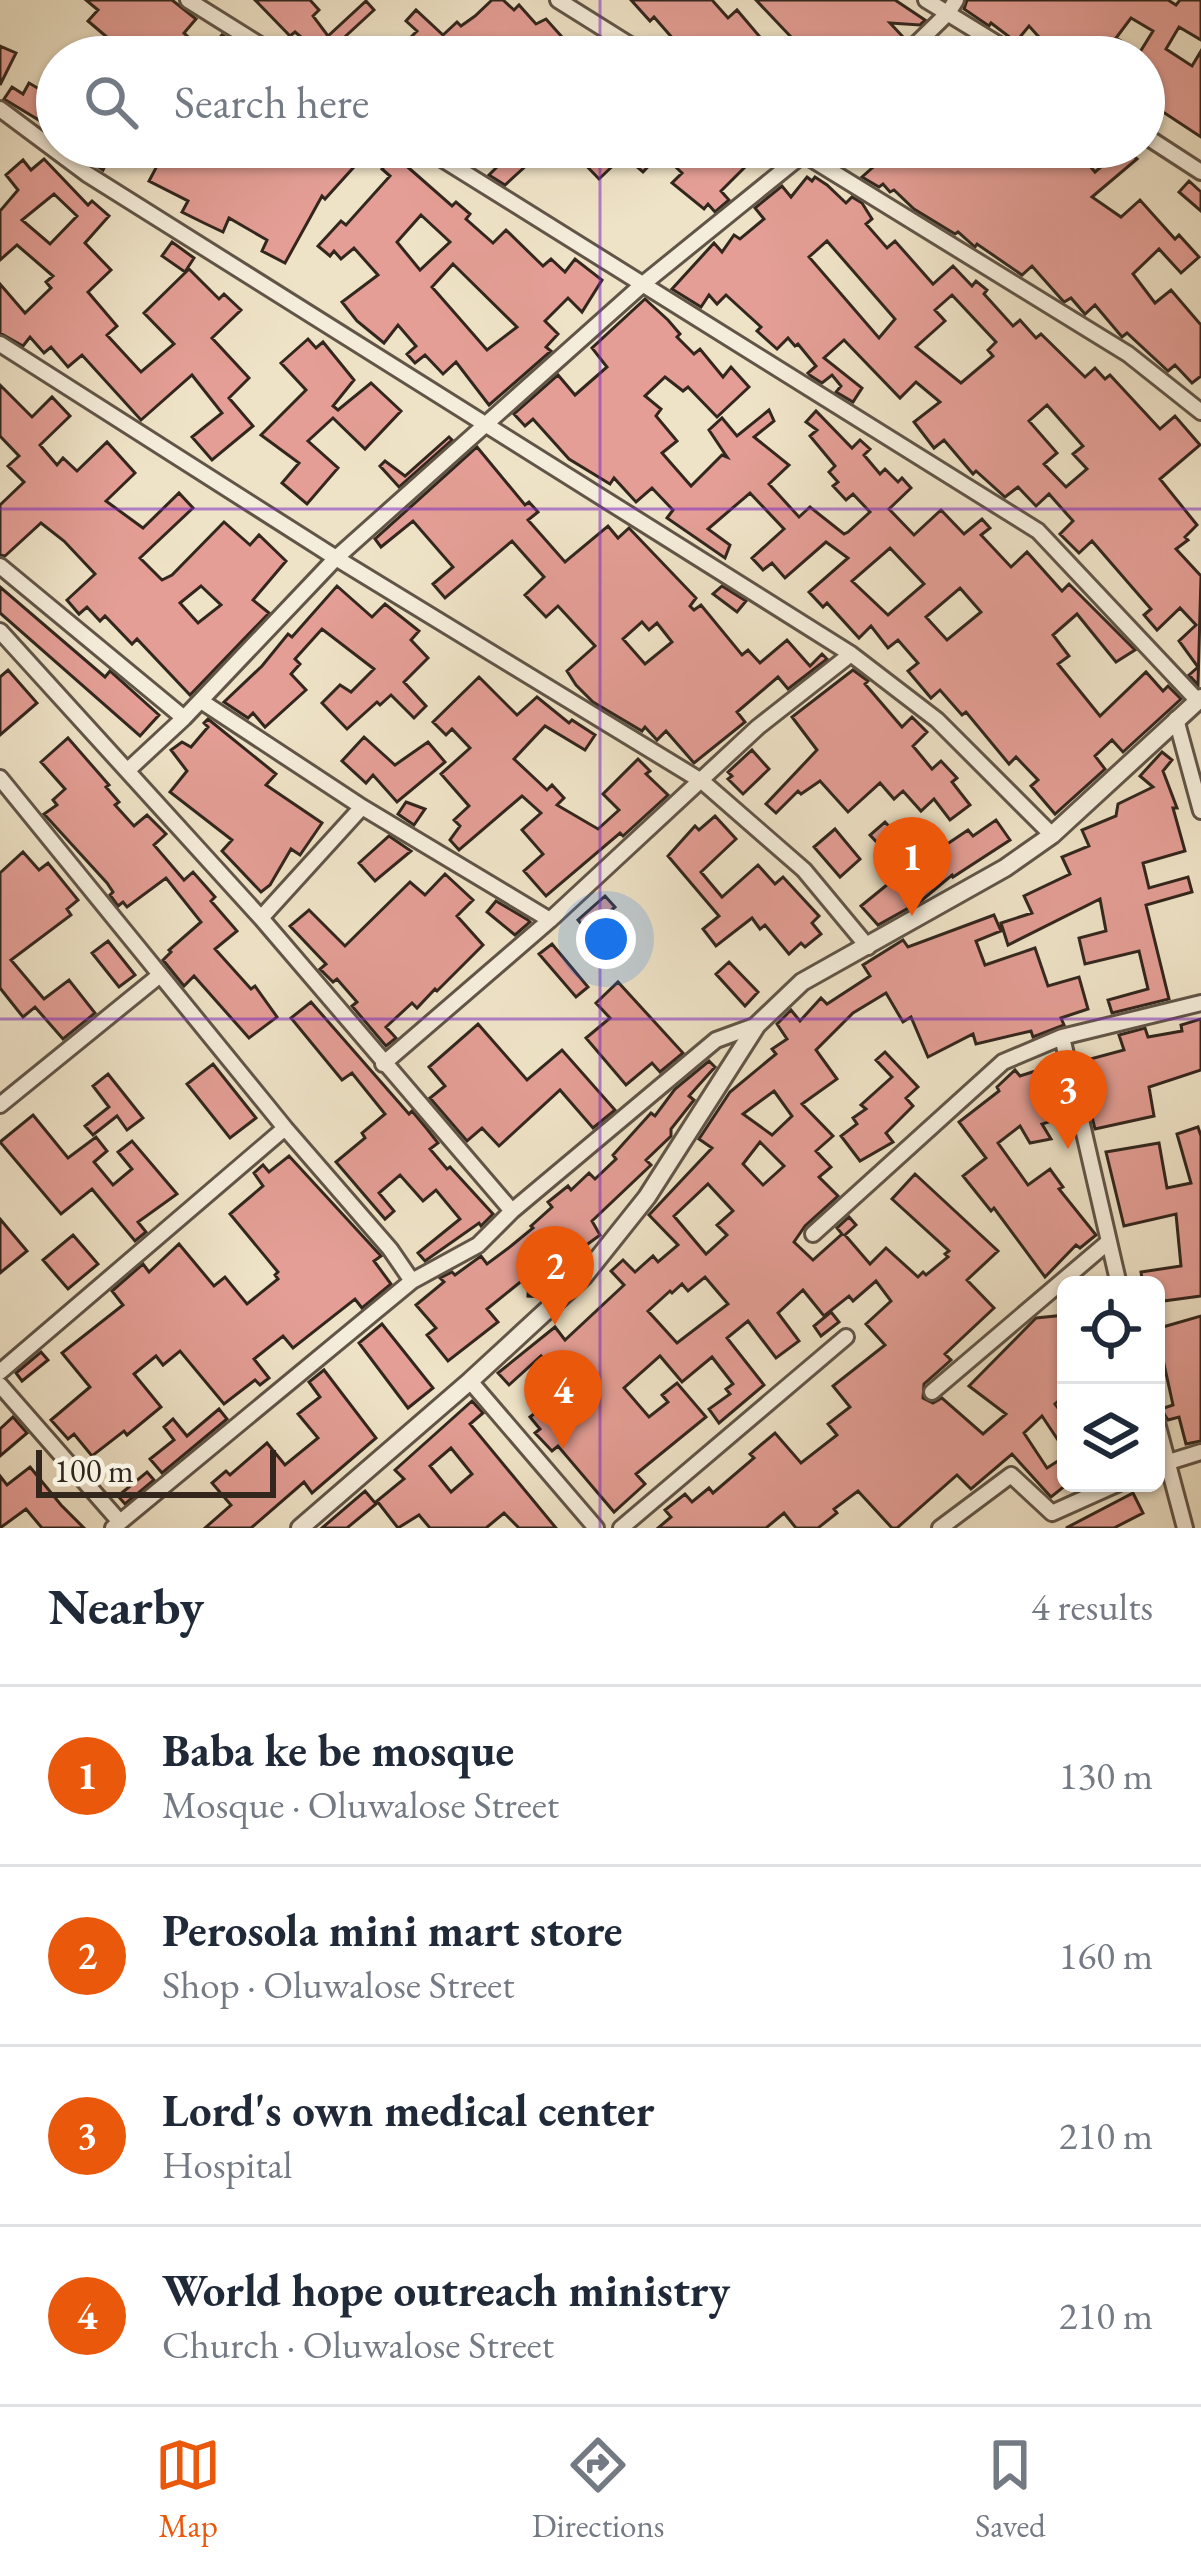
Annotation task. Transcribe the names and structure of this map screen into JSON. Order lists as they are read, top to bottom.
{
  "scale_bar": "100 m",
  "page": {
    "search": "Search here",
    "pins": [
      "1",
      "3",
      "2",
      "4"
    ],
    "scale": "100 m",
    "heading": ["Nearby", "4 results"],
    "list": [
      {
        "mark": "1",
        "name": "Baba ke be mosque",
        "note": "Mosque · Oluwalose Street",
        "value": "130 m"
      },
      {
        "mark": "2",
        "name": "Perosola mini mart store",
        "note": "Shop · Oluwalose Street",
        "value": "160 m"
      },
      {
        "mark": "3",
        "name": "Lord's own medical center",
        "note": "Hospital",
        "value": "210 m"
      },
      {
        "mark": "4",
        "name": "World hope outreach ministry",
        "note": "Church · Oluwalose Street",
        "value": "210 m"
      }
    ],
    "nav": ["Map", "Directions", "Saved"]
  }
}
